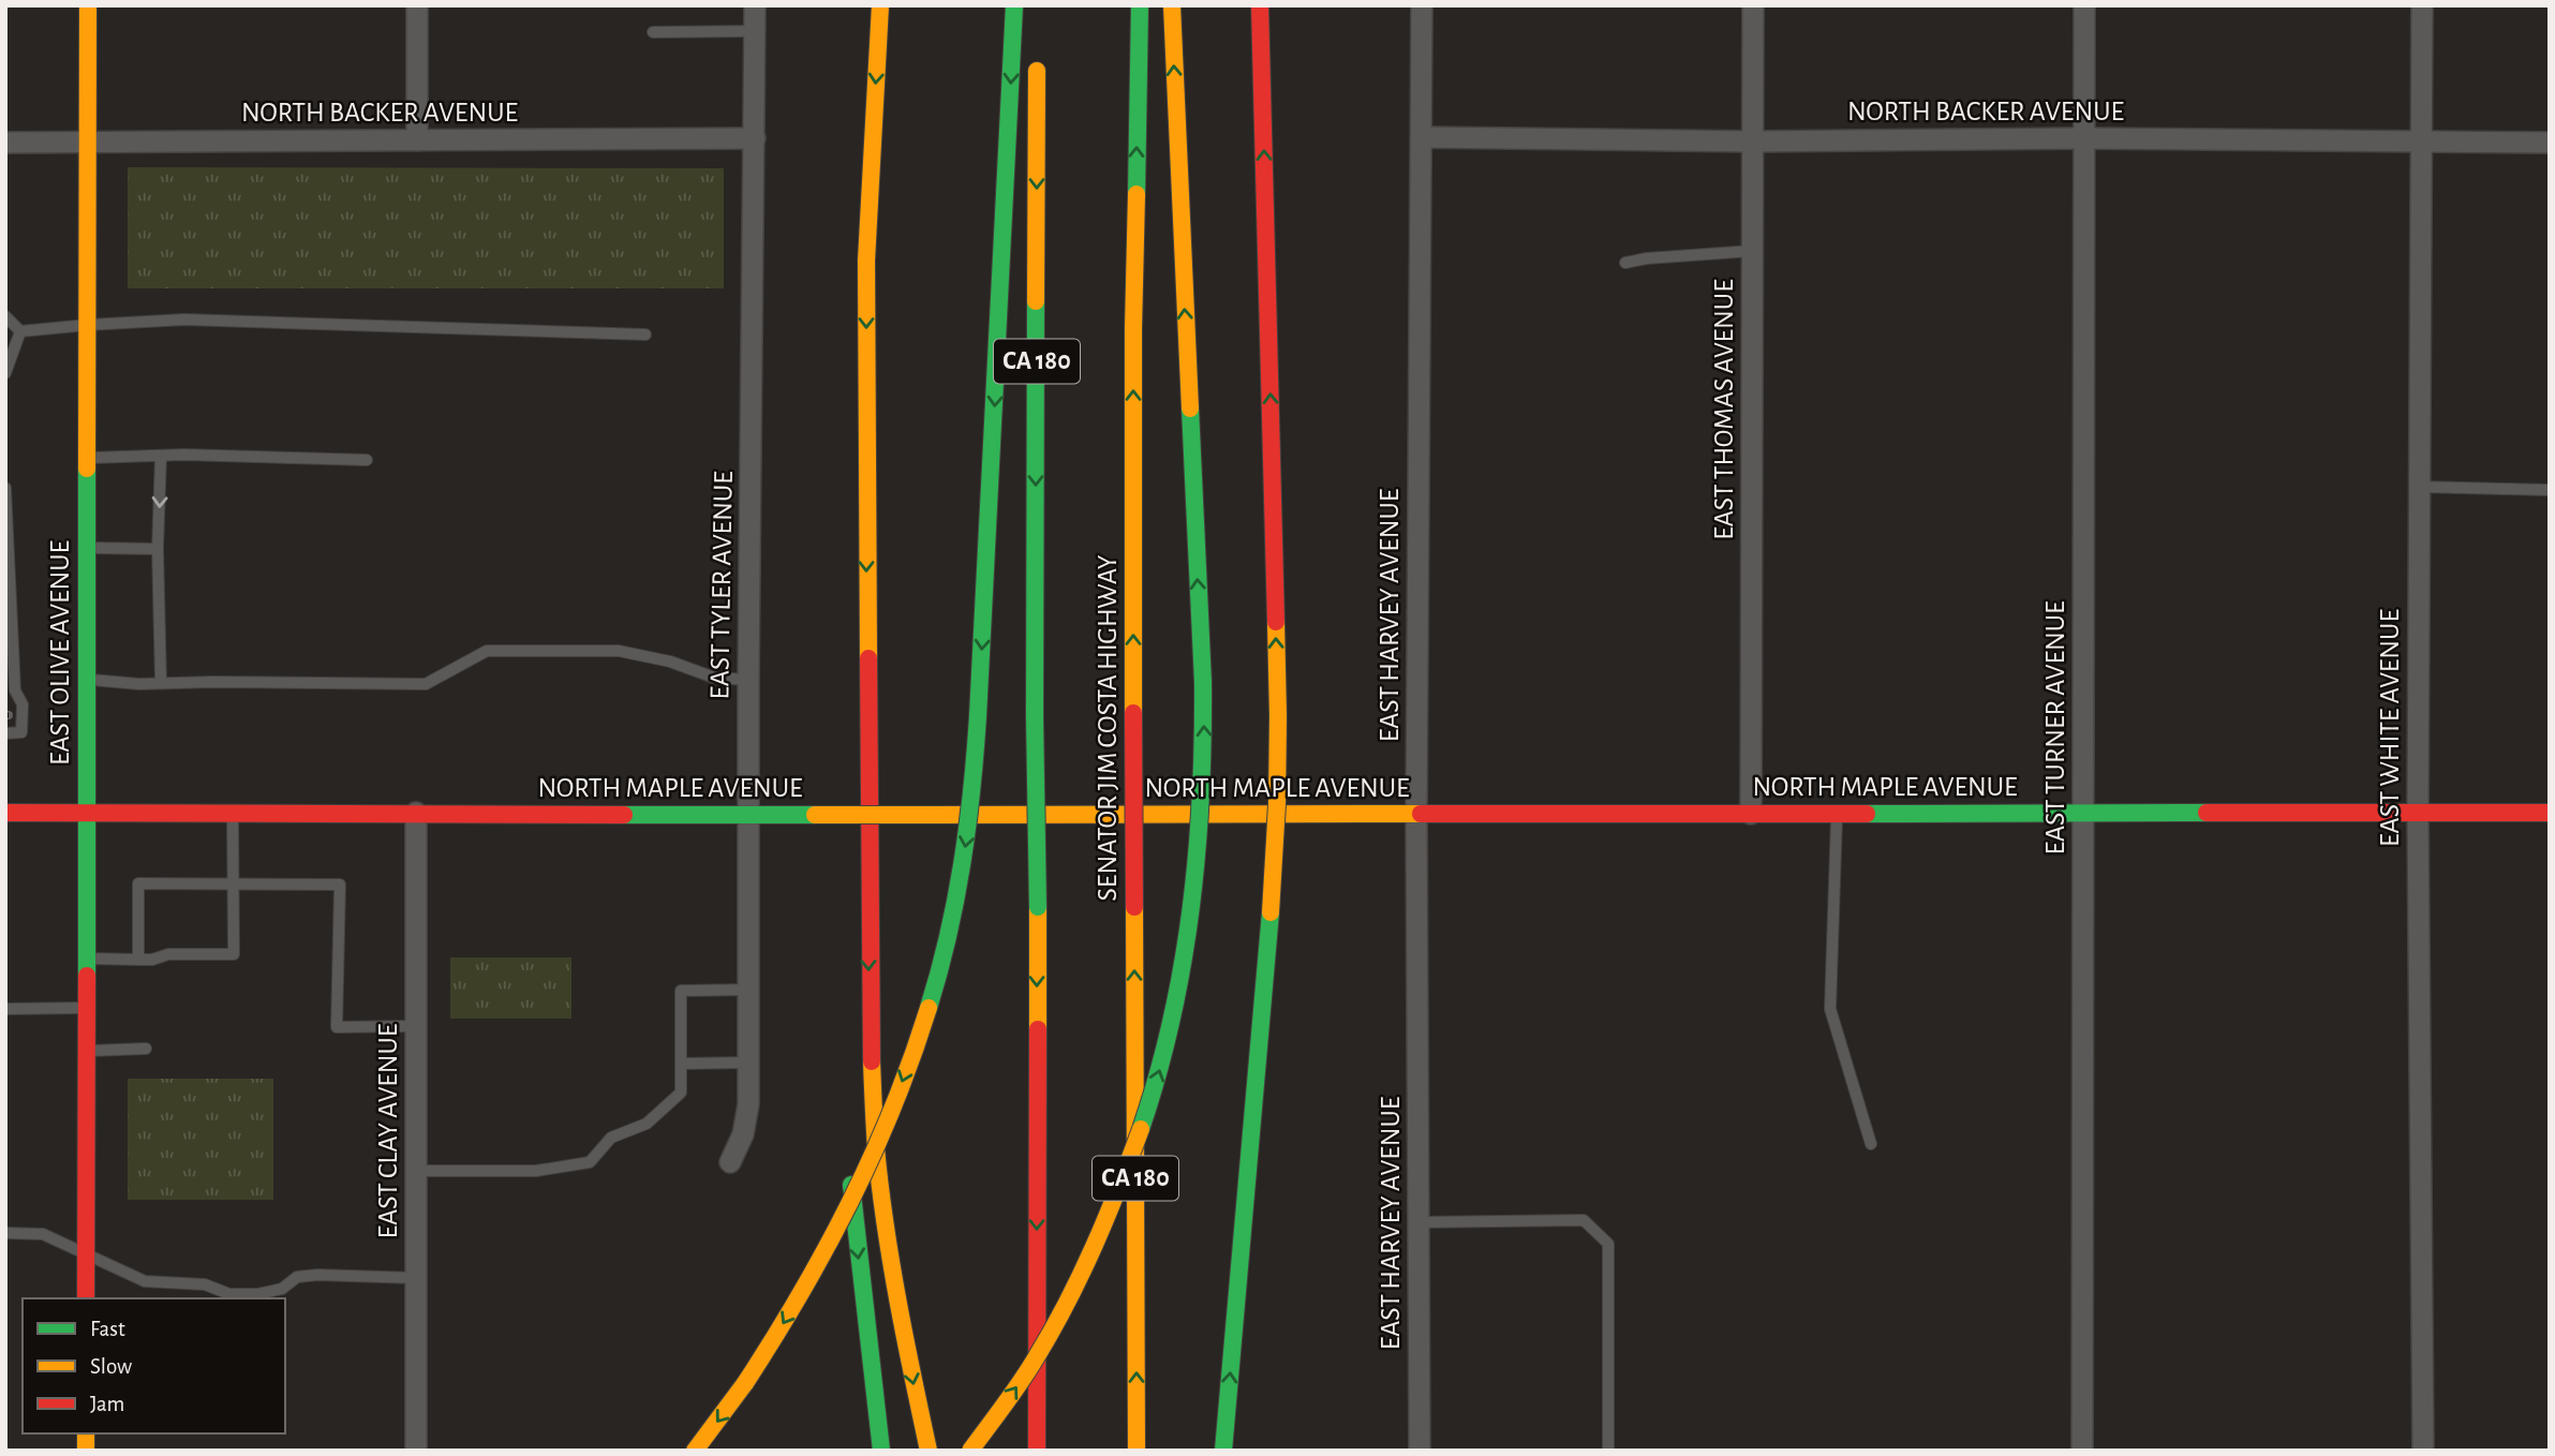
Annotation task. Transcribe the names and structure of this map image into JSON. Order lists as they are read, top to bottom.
{
  "streets": {
    "main road": [
      "CA 180",
      "EAST OLIVE AVENUE",
      "SENATOR JIM COSTA HIGHWAY",
      "NORTH MAPLE AVENUE"
    ],
    "street": [
      "NORTH BACKER AVENUE",
      "EAST THOMAS AVENUE",
      "EAST TYLER AVENUE",
      "EAST HARVEY AVENUE",
      "EAST TURNER AVENUE",
      "EAST WHITE AVENUE",
      "EAST CLAY AVENUE"
    ]
  },
  "crossings": [
    ["NORTH BACKER AVENUE", "EAST THOMAS AVENUE"],
    ["NORTH BACKER AVENUE", "EAST TYLER AVENUE"],
    ["NORTH BACKER AVENUE", "EAST HARVEY AVENUE"],
    ["NORTH BACKER AVENUE", "EAST OLIVE AVENUE"],
    ["NORTH BACKER AVENUE", "EAST TURNER AVENUE"],
    ["NORTH BACKER AVENUE", "EAST WHITE AVENUE"],
    ["EAST THOMAS AVENUE", "NORTH MAPLE AVENUE"],
    ["EAST TYLER AVENUE", "NORTH MAPLE AVENUE"],
    ["EAST HARVEY AVENUE", "NORTH MAPLE AVENUE"],
    ["EAST OLIVE AVENUE", "NORTH MAPLE AVENUE"],
    ["EAST TURNER AVENUE", "NORTH MAPLE AVENUE"],
    ["EAST WHITE AVENUE", "NORTH MAPLE AVENUE"],
    ["NORTH MAPLE AVENUE", "EAST CLAY AVENUE"]
  ],
  "legend": ["Fast", "Slow", "Jam"]
}
